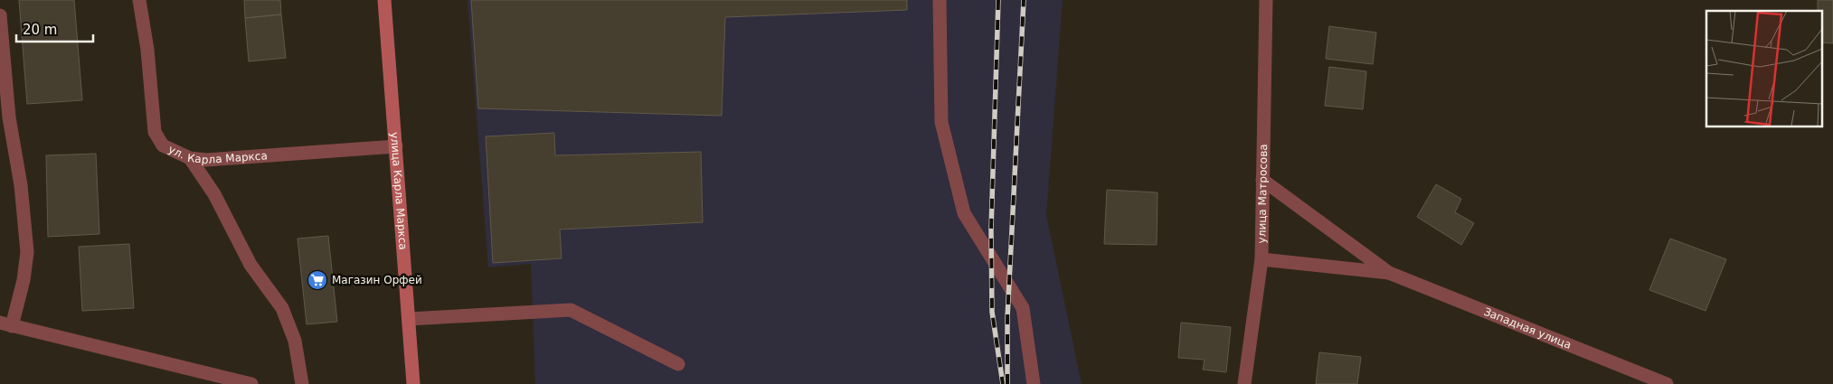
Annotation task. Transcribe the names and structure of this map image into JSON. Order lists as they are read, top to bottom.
{
  "streets": {
    "main road": ["улица Карла Маркса"],
    "street": ["ул. Карла Маркса", "улица Матросова", "Западная улица"]
  },
  "crossings": [
    ["ул. Карла Маркса", "улица Карла Маркса"]
  ],
  "places": {
    "supermarket": ["Магазин Орфей"]
  },
  "scale_bar": "20 m"
}
